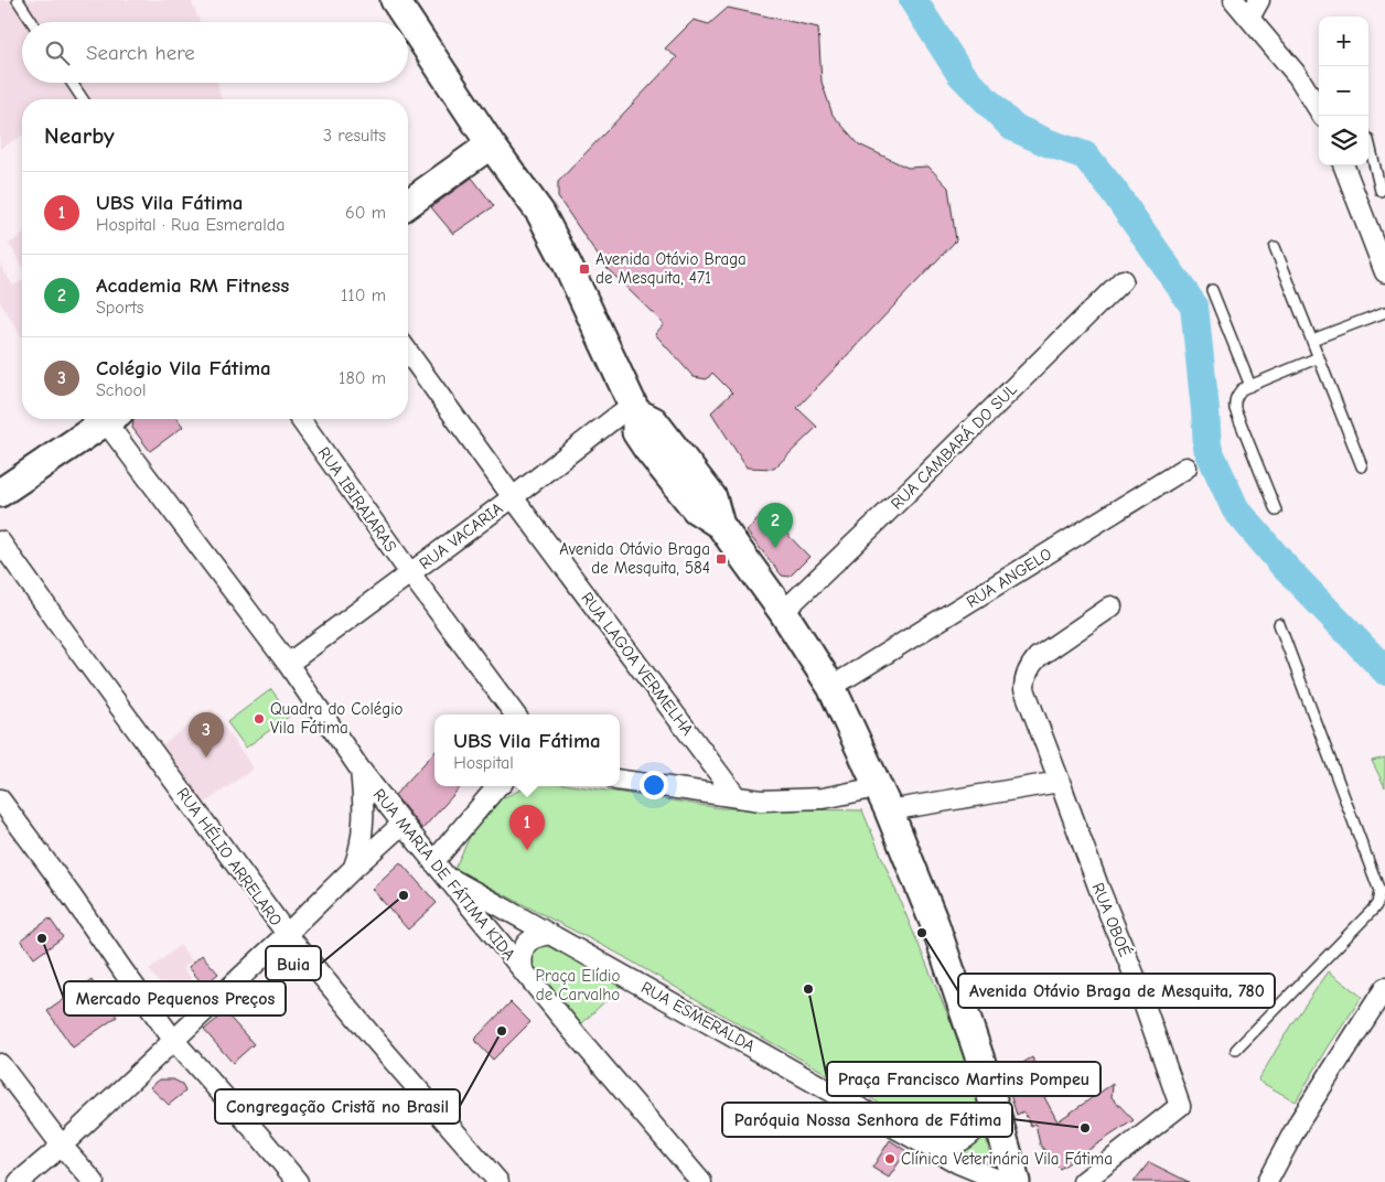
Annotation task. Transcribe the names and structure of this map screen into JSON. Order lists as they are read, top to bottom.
{
  "streets": {
    "street": [
      "RUA CAMBARÁ DO SUL",
      "RUA IBIRAIARAS",
      "RUA VACARIA",
      "RUA ANGELO",
      "RUA LAGOA VERMELHA",
      "RUA HÉLIO ARRELARO",
      "RUA MARIA DE FÁTIMA KIDA",
      "RUA OBOÉ",
      "RUA ESMERALDA"
    ]
  },
  "crossings": [
    ["RUA IBIRAIARAS", "RUA VACARIA"],
    ["RUA VACARIA", "RUA LAGOA VERMELHA"],
    ["RUA VACARIA", "RUA MARIA DE FÁTIMA KIDA"],
    ["RUA MARIA DE FÁTIMA KIDA", "RUA ESMERALDA"]
  ],
  "parks": ["Praça Elídio de Carvalho"],
  "places": {
    "transit": ["Avenida Otávio Braga de Mesquita, 471", "Avenida Otávio Braga de Mesquita, 584"],
    "other": [
      "Quadra do Colégio Vila Fátima",
      "Buia",
      "Avenida Otávio Braga de Mesquita, 780",
      "Mercado Pequenos Preços",
      "Praça Francisco Martins Pompeu",
      "Congregação Cristã no Brasil",
      "Paróquia Nossa Senhora de Fátima",
      "Clínica Veterinária Vila Fátima"
    ]
  },
  "page": {
    "map_buttons": ["+", "−"],
    "search": "Search here",
    "heading": ["Nearby", "3 results"],
    "list": [
      {
        "mark": "1",
        "name": "UBS Vila Fátima",
        "note": "Hospital · Rua Esmeralda",
        "value": "60 m"
      },
      {
        "mark": "2",
        "name": "Academia RM Fitness",
        "note": "Sports",
        "value": "110 m"
      },
      {
        "mark": "3",
        "name": "Colégio Vila Fátima",
        "note": "School",
        "value": "180 m"
      }
    ],
    "pins": ["2", "3", "1"],
    "popup": ["UBS Vila Fátima", "Hospital"]
  }
}
